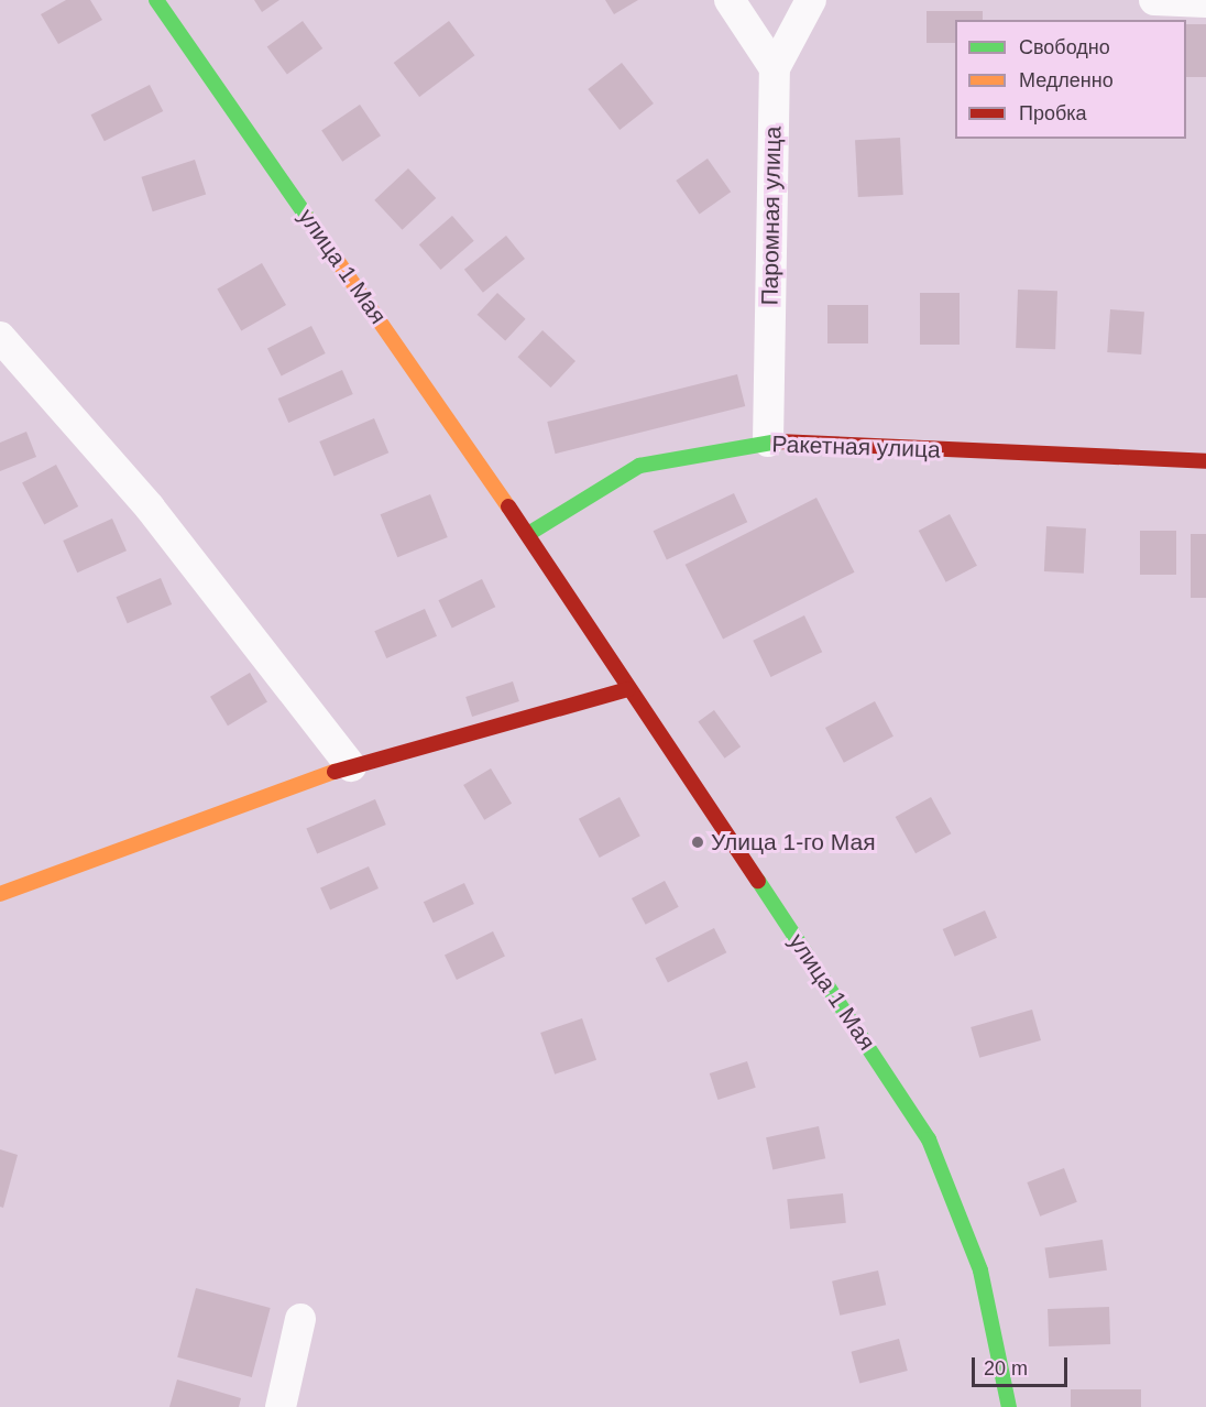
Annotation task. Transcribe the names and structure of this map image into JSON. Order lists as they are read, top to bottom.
{
  "streets": {
    "street": ["Паромная улица", "улица 1 Мая", "Ракетная улица"]
  },
  "crossings": [
    ["Паромная улица", "Ракетная улица"],
    ["улица 1 Мая", "Ракетная улица"]
  ],
  "places": ["Улица 1-го Мая"],
  "legend": ["Свободно", "Медленно", "Пробка"],
  "scale_bar": "20 m"
}
